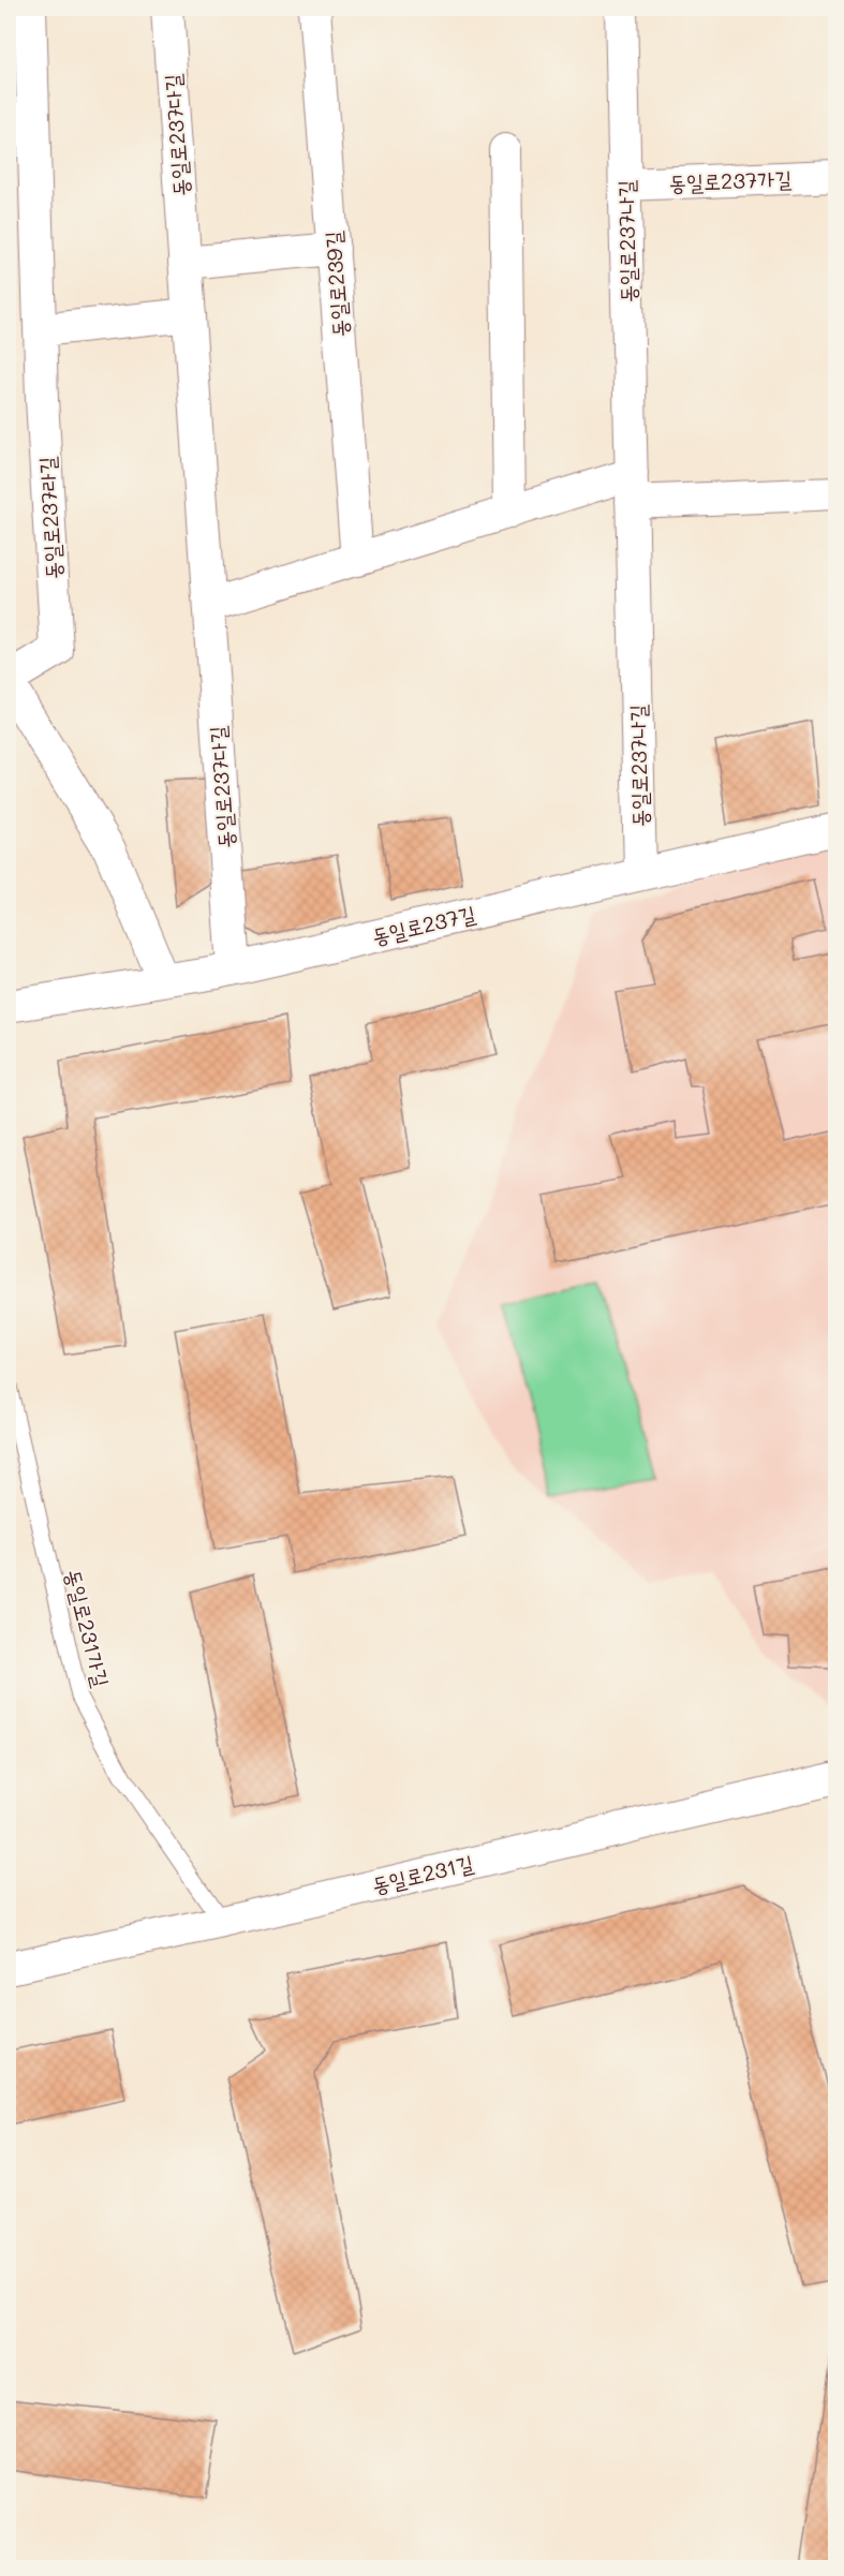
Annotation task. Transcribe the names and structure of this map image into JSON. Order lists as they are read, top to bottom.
{
  "streets": {
    "street": [
      "동일로237다길",
      "동일로237가길",
      "동일로237나길",
      "동일로239길",
      "동일로237라길",
      "동일로237길",
      "동일로231길"
    ],
    "lane": ["동일로231가길"]
  },
  "crossings": [
    ["동일로237다길", "동일로237길"],
    ["동일로237가길", "동일로237나길"],
    ["동일로237나길", "동일로237길"],
    ["동일로231가길", "동일로231길"]
  ]
}
